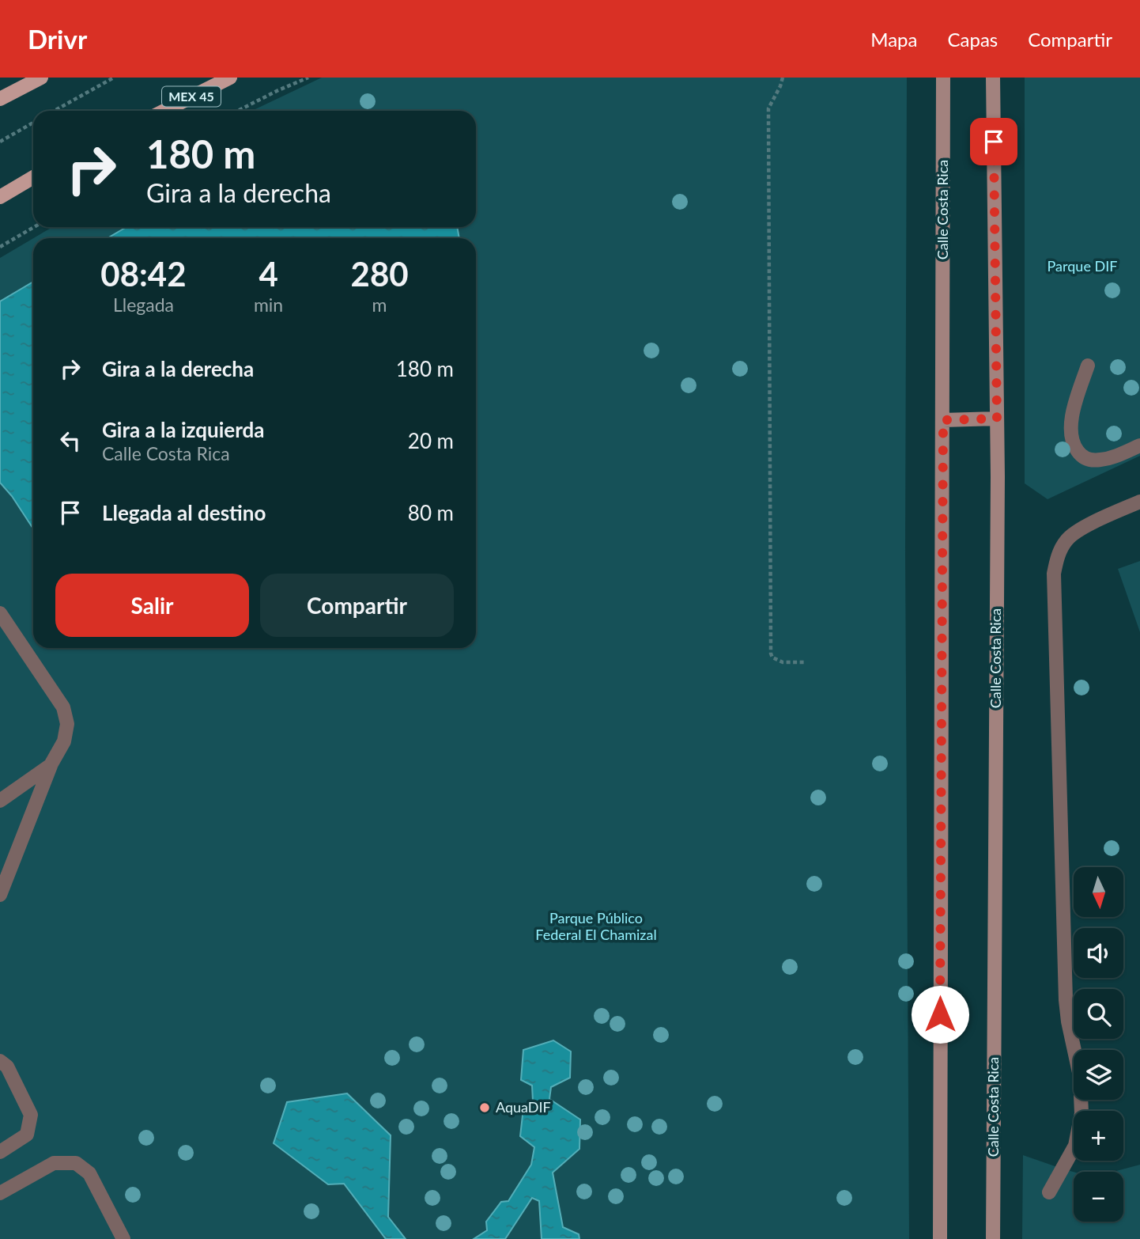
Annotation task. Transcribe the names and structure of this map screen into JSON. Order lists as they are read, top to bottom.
{
  "streets": {
    "main road": ["MEX 45", "Calle Costa Rica"]
  },
  "parks": ["Parque DIF", "Parque Público Federal El Chamizal"],
  "places": ["AquaDIF"],
  "north": "bottom",
  "page": {
    "header": "Drivr",
    "nav": ["Mapa", "Capas", "Compartir"],
    "turn": ["180 m", "Gira a la derecha"],
    "eta": [
      "08:42",
      "Llegada",
      "4",
      "min",
      "280",
      "m"
    ],
    "list": [
      {
        "name": "Gira a la derecha",
        "value": "180 m"
      },
      {
        "name": "Gira a la izquierda",
        "note": "Calle Costa Rica",
        "value": "20 m"
      },
      {
        "name": "Llegada al destino",
        "value": "80 m"
      }
    ],
    "buttons": ["Salir", "Compartir"],
    "map_buttons": ["+", "−"]
  }
}
